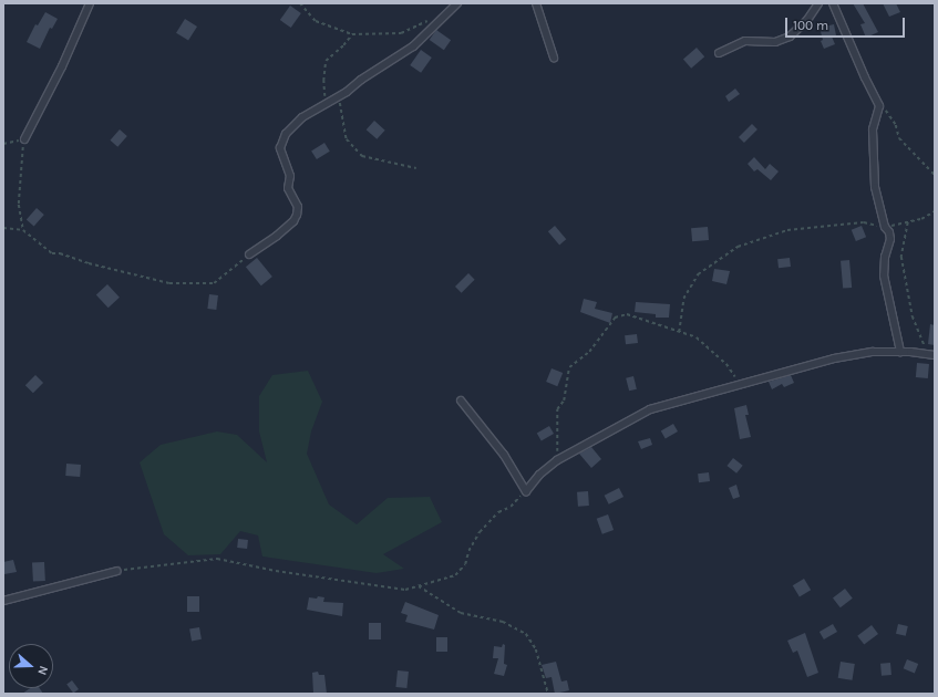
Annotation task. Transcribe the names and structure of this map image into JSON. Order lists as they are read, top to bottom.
{
  "scale_bar": "100 m",
  "north": "right"
}
